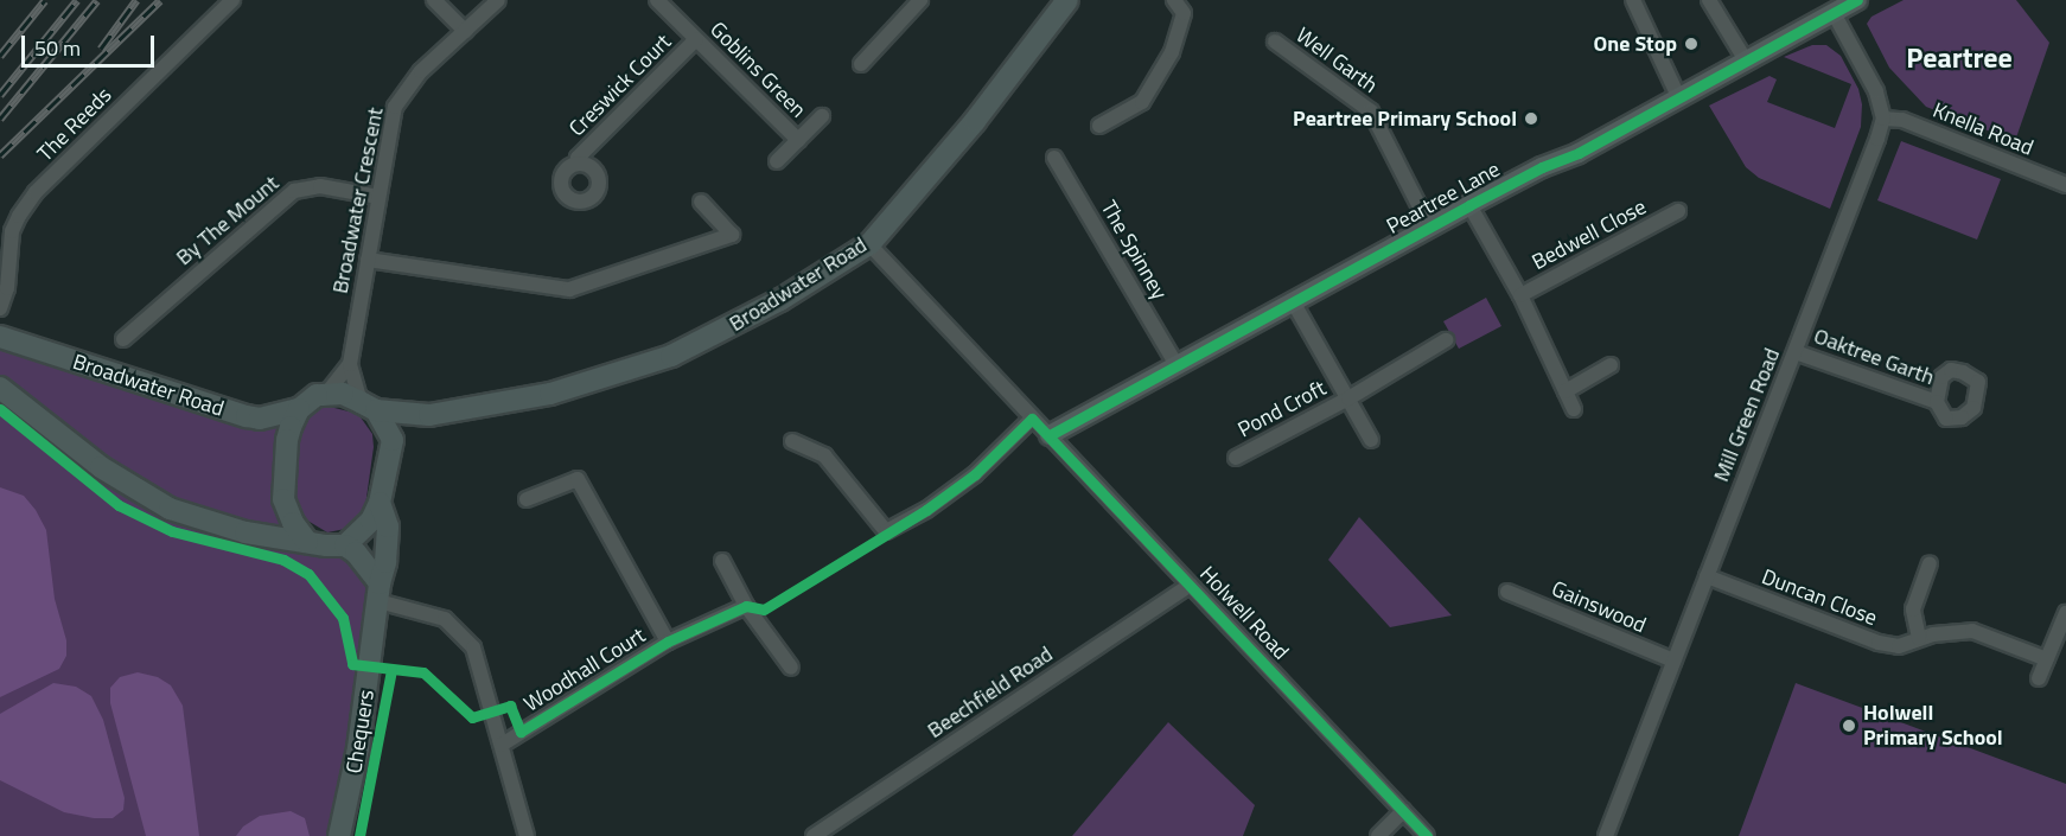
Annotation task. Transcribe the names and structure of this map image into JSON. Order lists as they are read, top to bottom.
{
  "streets": {
    "main road": ["Broadwater Road", "Chequers"],
    "street": [
      "Well Garth",
      "Goblins Green",
      "Creswick Court",
      "The Reeds",
      "Knella Road",
      "Peartree Lane",
      "Broadwater Crescent",
      "By The Mount",
      "Bedwell Close",
      "The Spinney",
      "Oaktree Garth",
      "Pond Croft",
      "Mill Green Road",
      "Duncan Close",
      "Gainswood",
      "Holwell Road",
      "Woodhall Court",
      "Beechfield Road"
    ]
  },
  "crossings": [
    ["Well Garth", "Peartree Lane"],
    ["Goblins Green", "Creswick Court"],
    ["Knella Road", "Mill Green Road"],
    ["Peartree Lane", "Bedwell Close"],
    ["Peartree Lane", "The Spinney"],
    ["Peartree Lane", "Pond Croft"],
    ["Peartree Lane", "Holwell Road"],
    ["Broadwater Crescent", "By The Mount"],
    ["Broadwater Crescent", "Broadwater Road"],
    ["Broadwater Crescent", "Chequers"],
    ["Broadwater Road", "Holwell Road"],
    ["Broadwater Road", "Chequers"],
    ["Oaktree Garth", "Mill Green Road"],
    ["Mill Green Road", "Duncan Close"],
    ["Mill Green Road", "Gainswood"],
    ["Holwell Road", "Beechfield Road"]
  ],
  "districts": ["Peartree"],
  "places": ["One Stop", "Peartree Primary School", "Holwell Primary School"],
  "scale_bar": "50 m"
}
